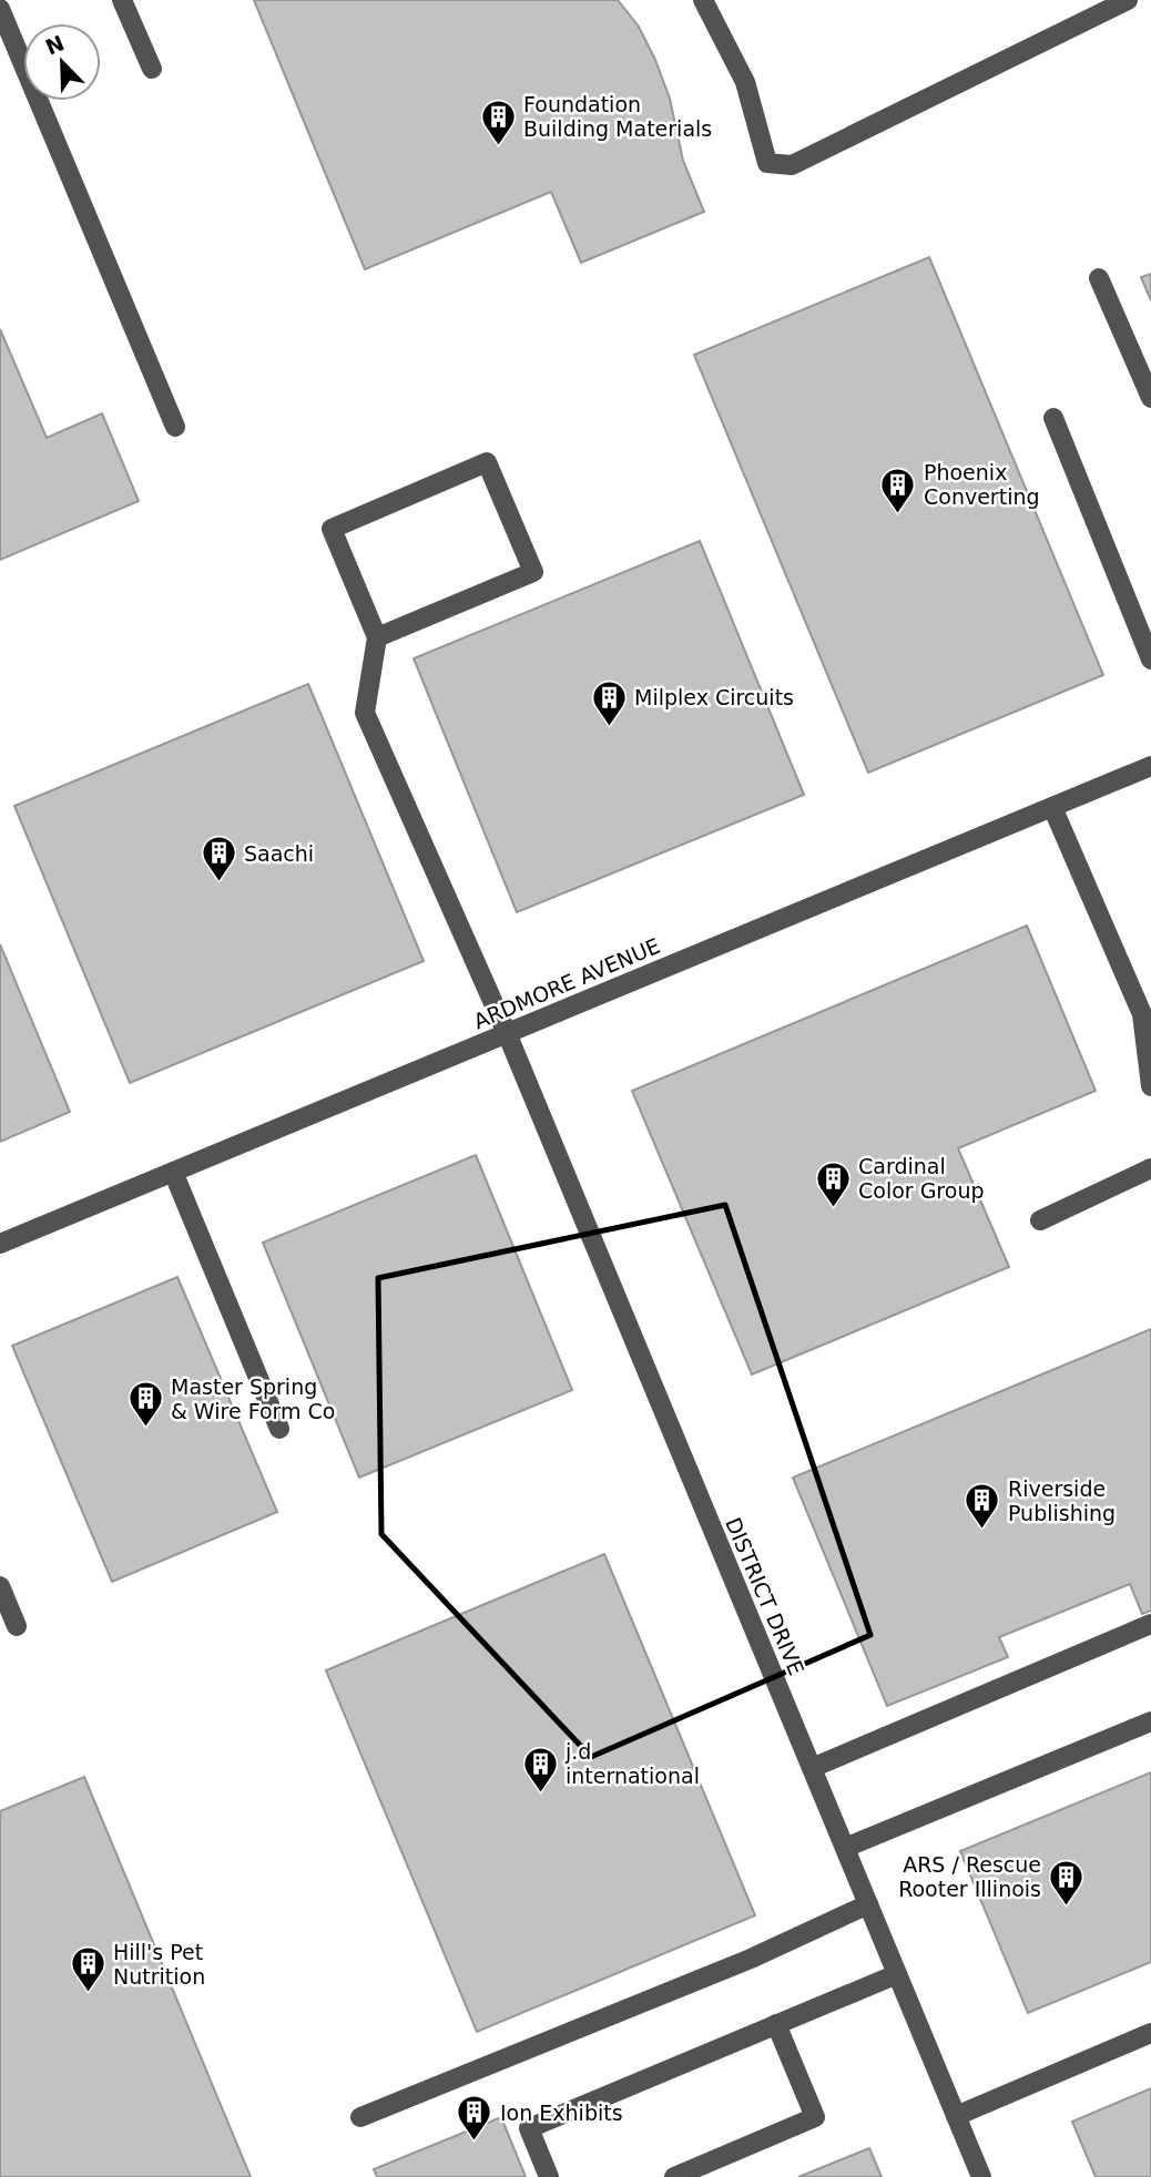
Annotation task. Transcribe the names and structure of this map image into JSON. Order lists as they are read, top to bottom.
{
  "streets": {
    "street": ["ARDMORE AVENUE", "DISTRICT DRIVE"]
  },
  "crossings": [
    ["ARDMORE AVENUE", "DISTRICT DRIVE"]
  ],
  "places": {
    "building": [
      "Foundation Building Materials",
      "Phoenix Converting",
      "Milplex Circuits",
      "Saachi",
      "Cardinal Color Group",
      "Master Spring & Wire Form Co",
      "Riverside Publishing",
      "j.d international",
      "ARS / Rescue Rooter Illinois",
      "Hill's Pet Nutrition",
      "Ion Exhibits"
    ]
  },
  "north": "top left"
}
